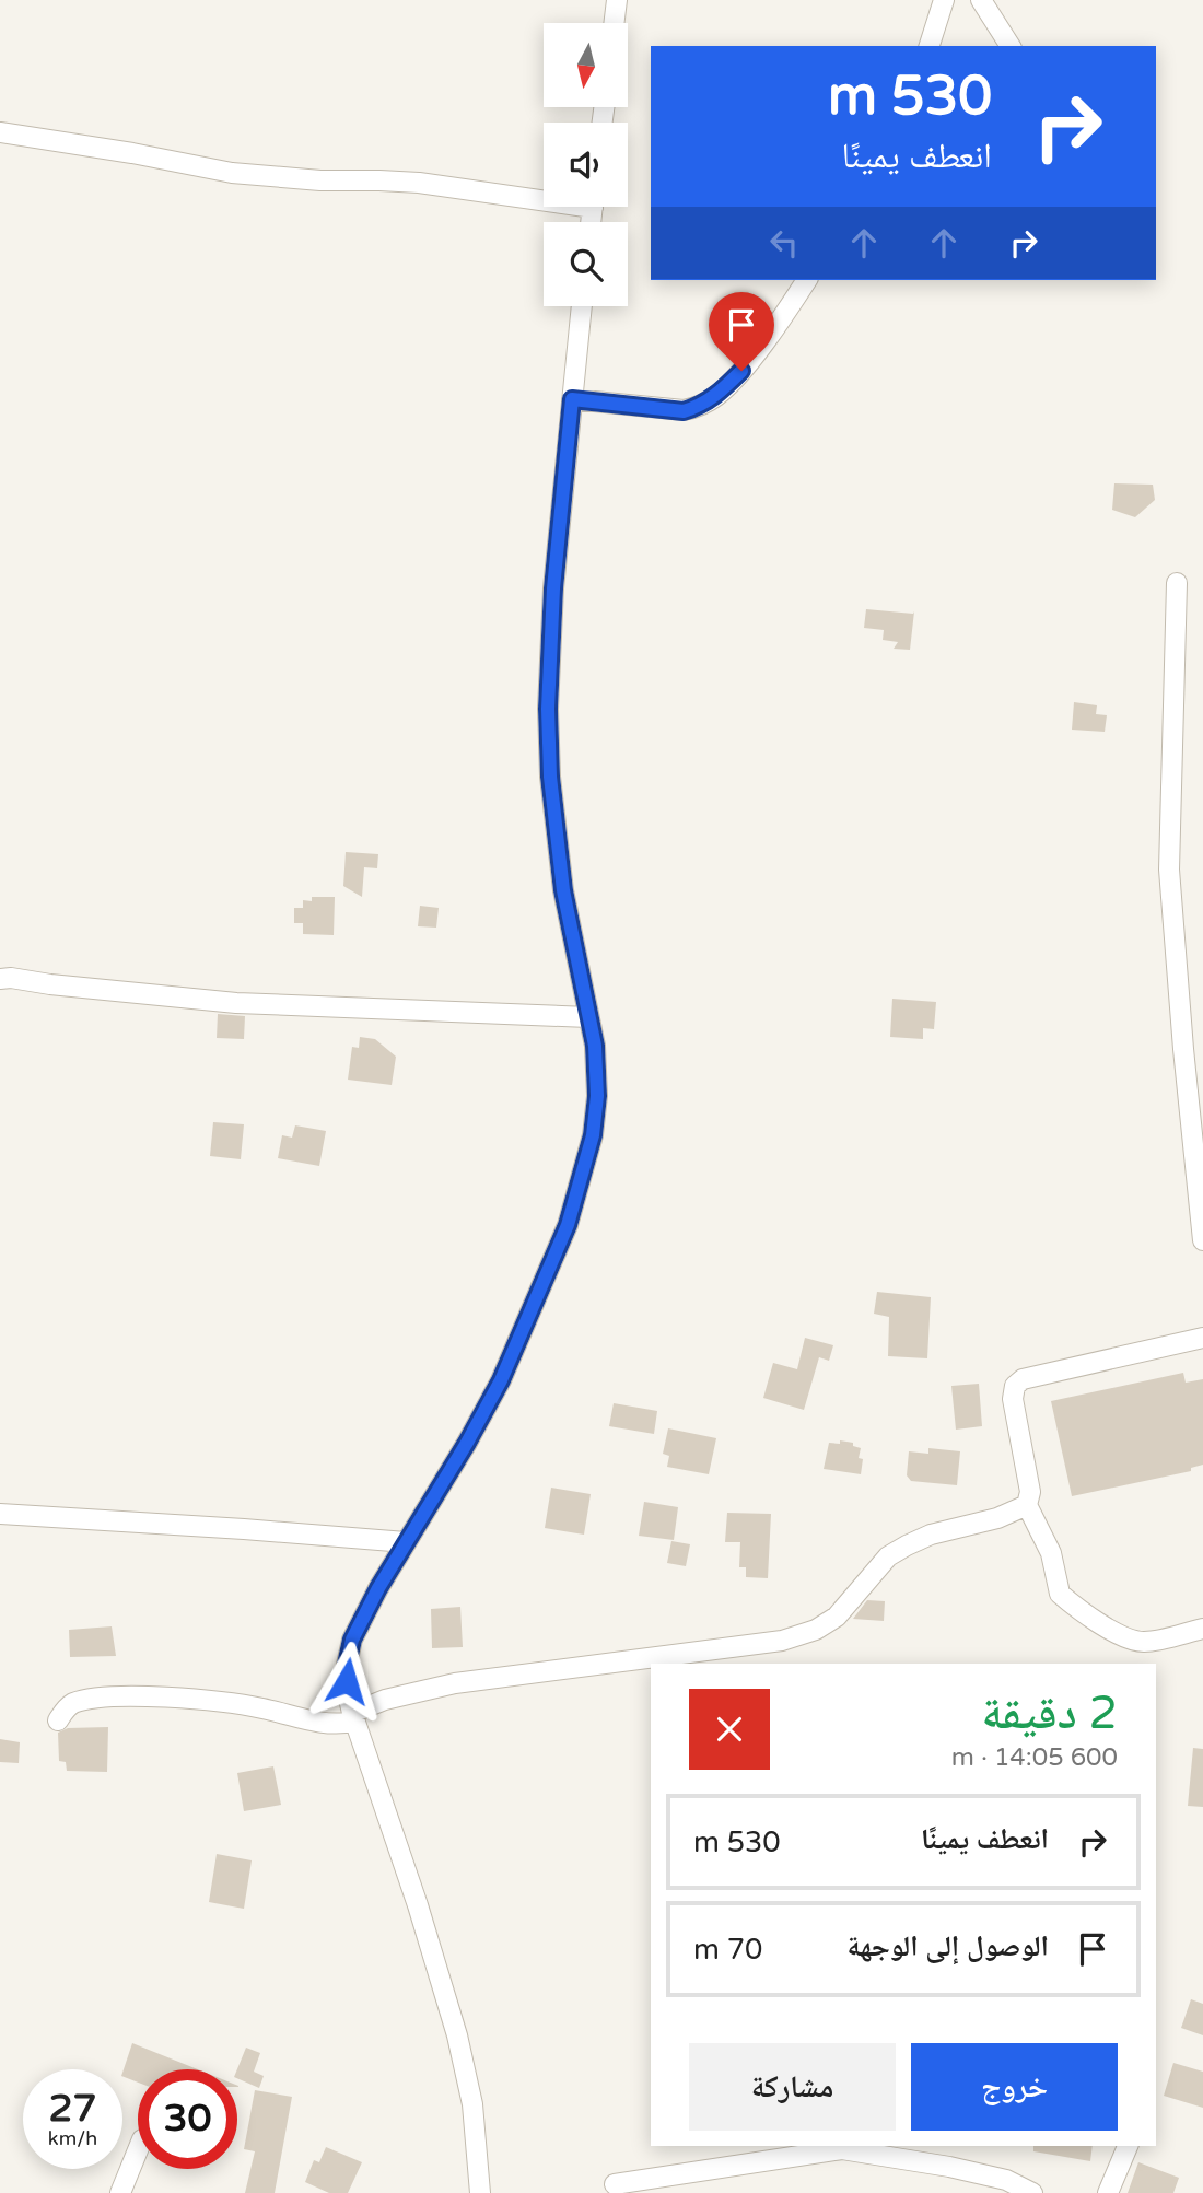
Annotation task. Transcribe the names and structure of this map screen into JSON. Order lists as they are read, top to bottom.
{
  "north": "bottom",
  "page": {
    "turn": ["530 m", "انعطف يمينًا"],
    "heading": ["2 دقيقة", "600 m · 14:05"],
    "list": [
      {
        "name": "انعطف يمينًا",
        "value": "530 m"
      },
      {
        "name": "الوصول إلى الوجهة",
        "value": "70 m"
      }
    ],
    "buttons": ["خروج", "مشاركة"],
    "speed": "27 km/h",
    "limit": "30"
  }
}
